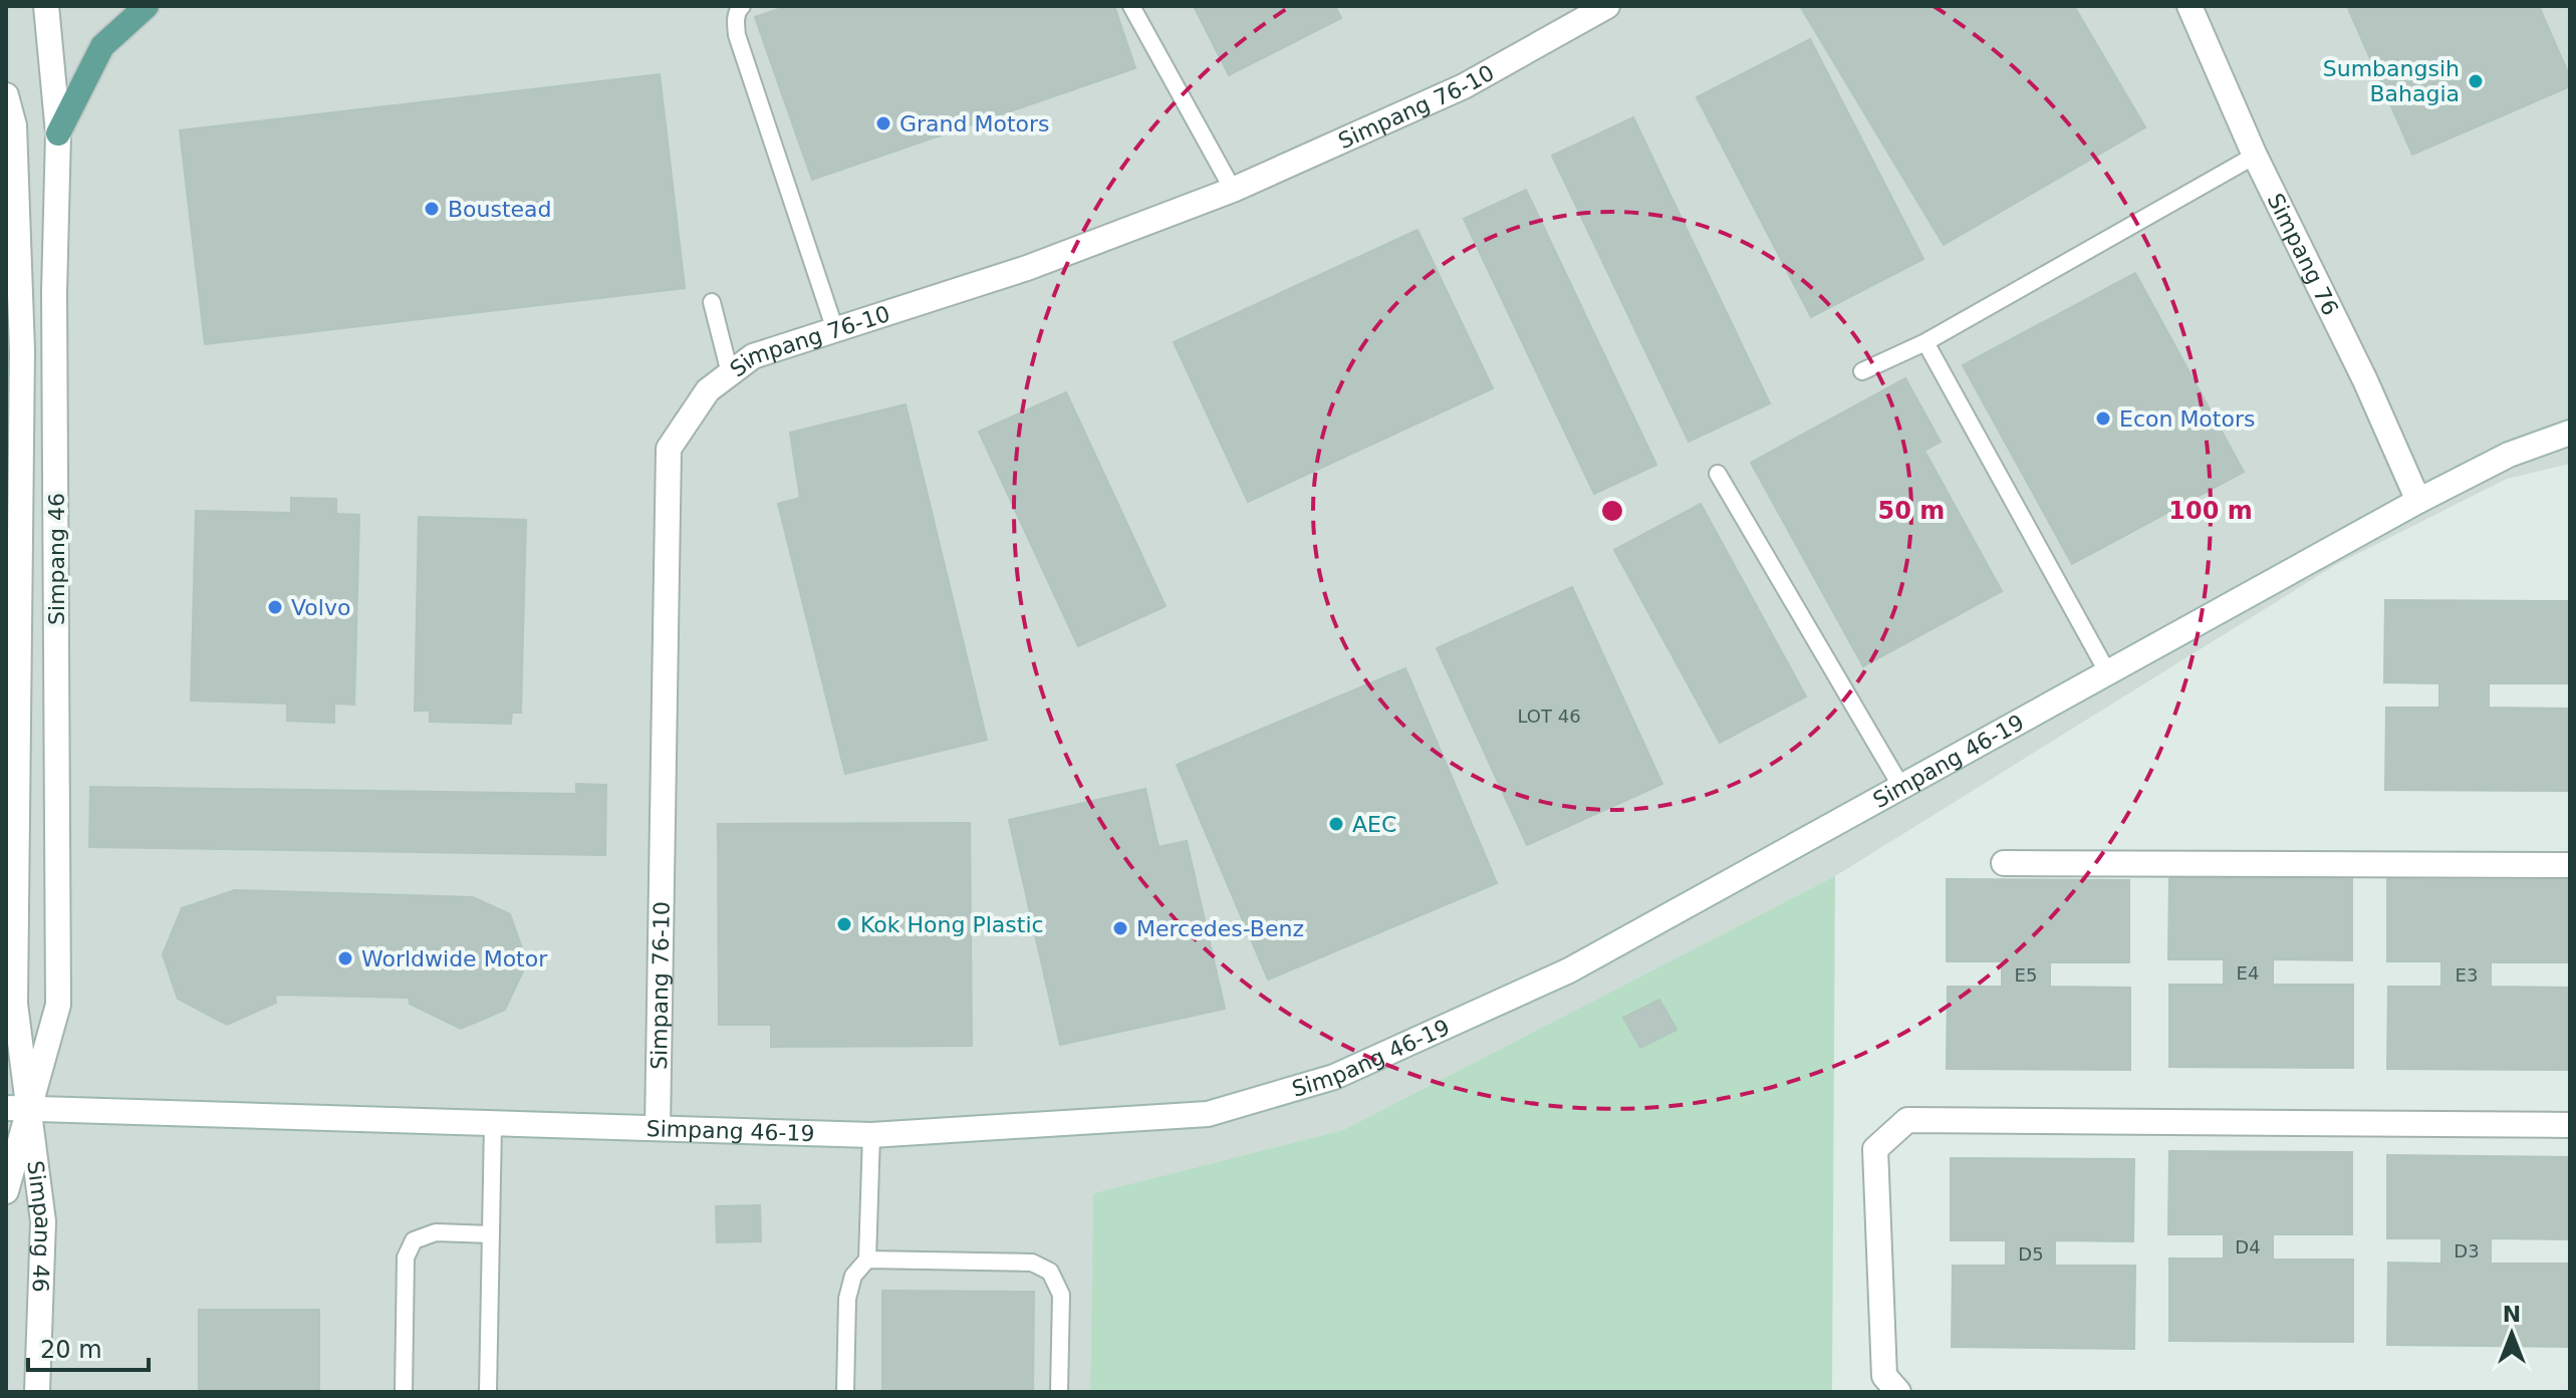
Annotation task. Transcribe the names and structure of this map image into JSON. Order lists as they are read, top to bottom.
{
  "streets": {
    "street": [
      "Simpang 76-10",
      "Simpang 76",
      "Simpang 46",
      "Simpang 46-19"
    ]
  },
  "crossings": [
    ["Simpang 76-10", "Simpang 46-19"],
    ["Simpang 76", "Simpang 46-19"],
    ["Simpang 46", "Simpang 46-19"]
  ],
  "places": [
    "Sumbangsih Bahagia",
    "Grand Motors",
    "Boustead",
    "Econ Motors",
    "Volvo",
    "AEC",
    "Kok Hong Plastic",
    "Mercedes-Benz",
    "Worldwide Motor"
  ],
  "house_numbers": [
    "LOT 46",
    "E4",
    "E5",
    "E3",
    "D4",
    "D3",
    "D5"
  ],
  "scale_bar": "20 m",
  "north": "top",
  "rings": ["50 m", "100 m"]
}
